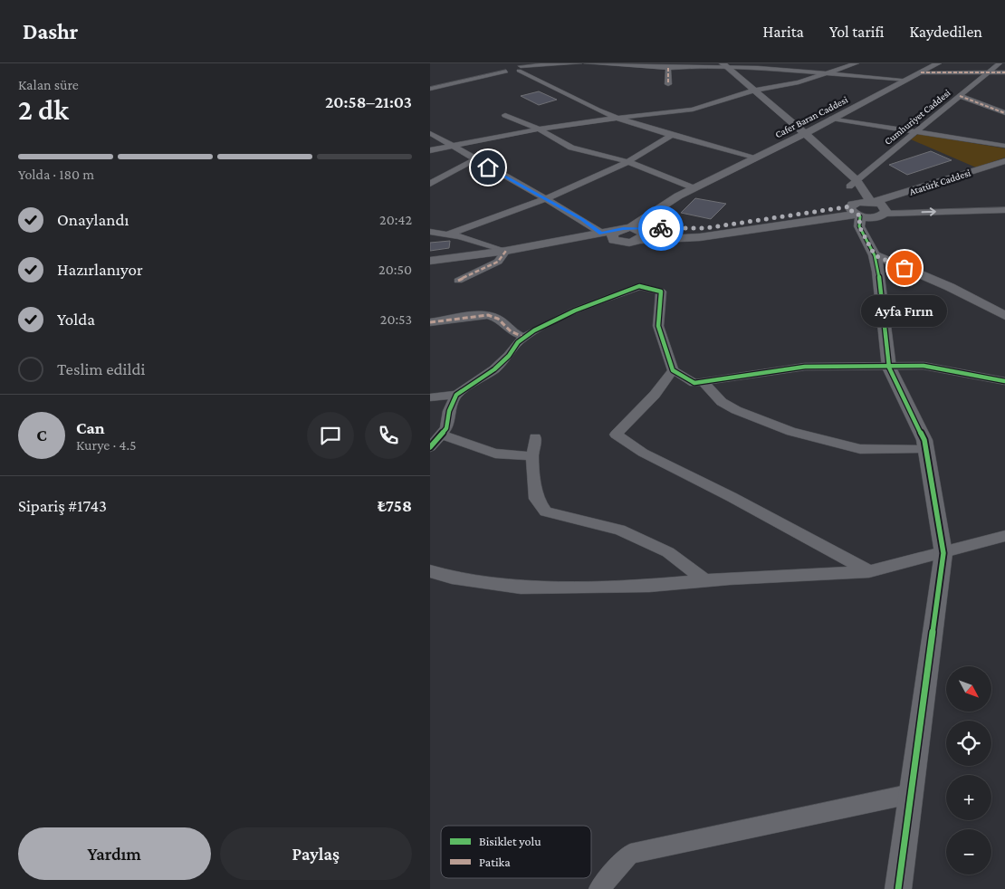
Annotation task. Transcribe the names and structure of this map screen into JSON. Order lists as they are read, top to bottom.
{
  "streets": {
    "street": ["Cafer Baran Caddesi", "Cumhuriyet Caddesi", "Atatürk Caddesi"]
  },
  "places": ["Ayfa Fırın"],
  "legend": ["Bisiklet yolu", "Patika"],
  "north": "bottom right",
  "page": {
    "header": "Dashr",
    "nav": ["Harita", "Yol tarifi", "Kaydedilen"],
    "heading": ["2 dk", "Kalan süre", "20:58–21:03"],
    "panel": [
      "Can",
      "Kurye · 4.5",
      "Sipariş #1743",
      "₺758"
    ],
    "bar": "Yolda · 180 m",
    "list": [
      ["Onaylandı", "20:42"],
      ["Hazırlanıyor", "20:50"],
      ["Yolda", "20:53"],
      "Teslim edildi"
    ],
    "bubble": "Ayfa Fırın",
    "round": "C",
    "map_buttons": ["+", "−"],
    "buttons": ["Yardım", "Paylaş"]
  }
}
